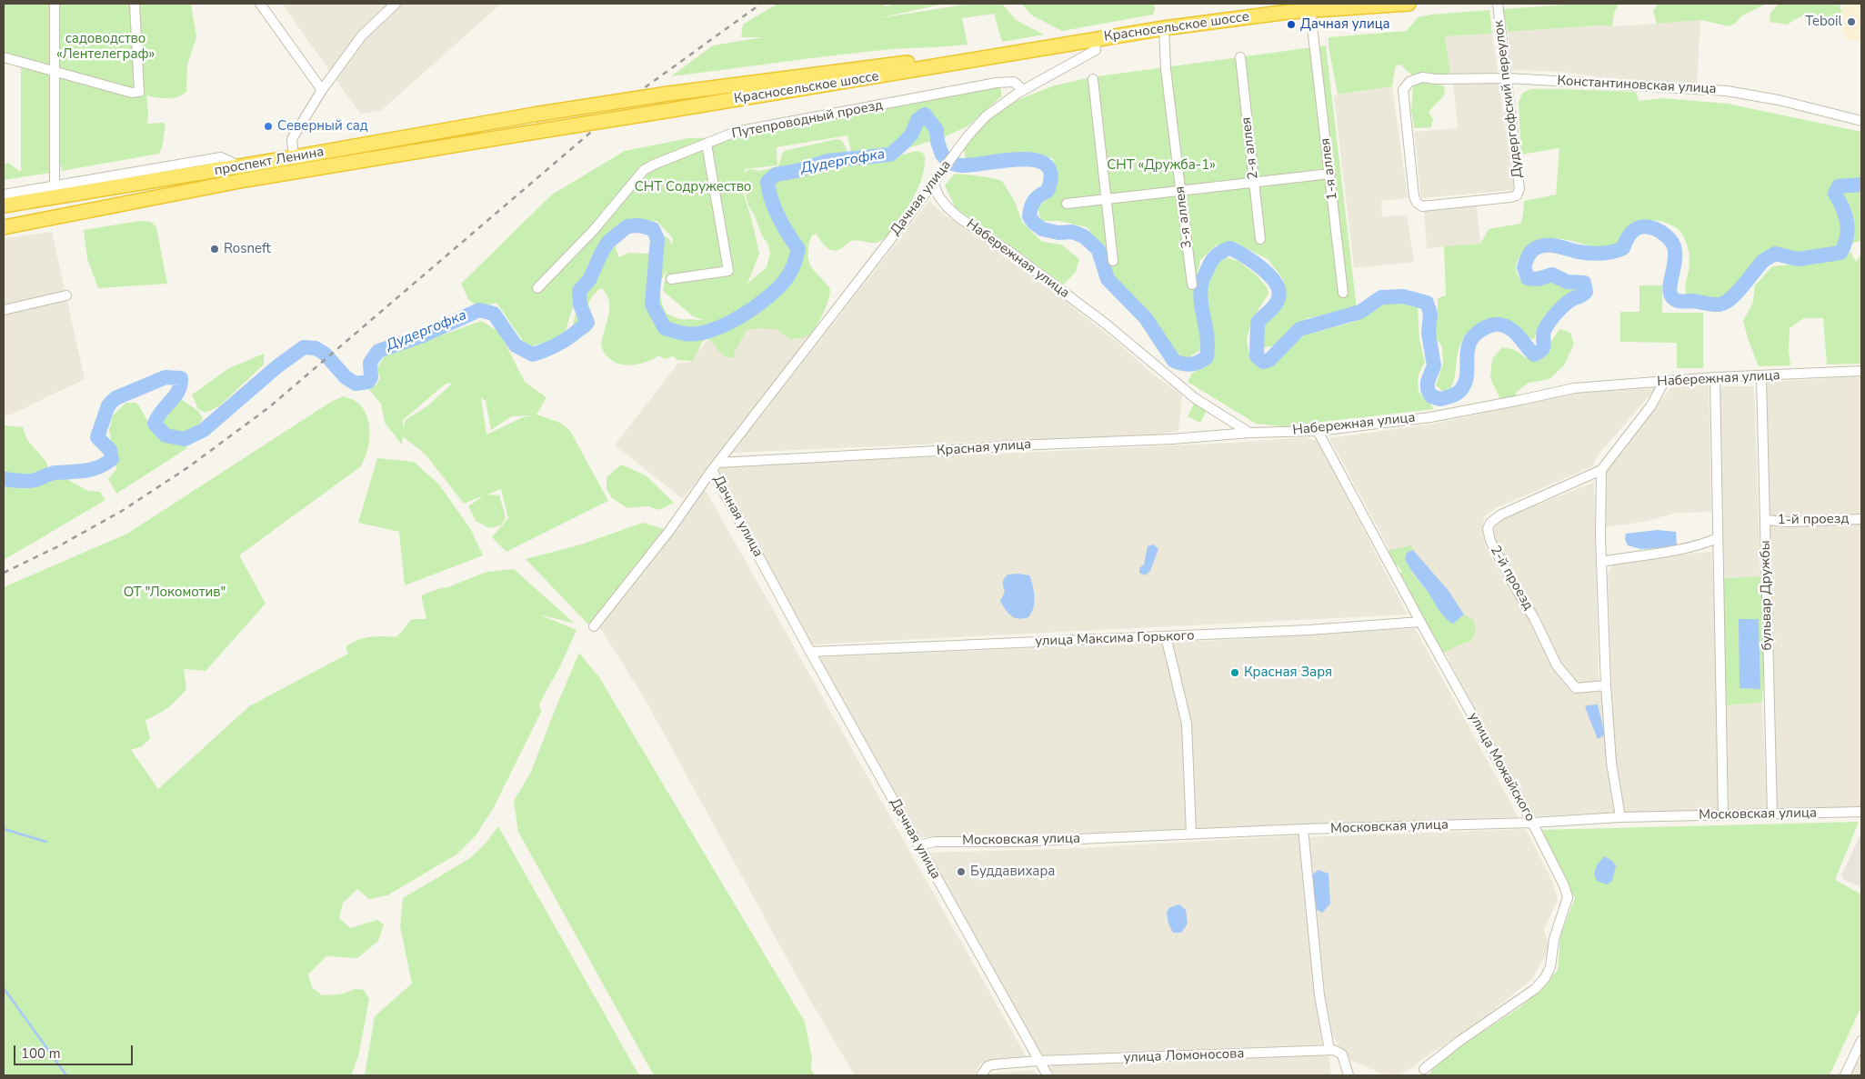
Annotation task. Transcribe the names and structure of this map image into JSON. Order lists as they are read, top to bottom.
{
  "streets": {
    "highway": ["Красносельское шоссе", "проспект Ленина"],
    "street": [
      "Константиновская улица",
      "Дудергофский переулок",
      "Путепроводный проезд",
      "2-я аллея",
      "1-я аллея",
      "Дачная улица",
      "3-я аллея",
      "Набережная улица",
      "Красная улица",
      "1-й проезд",
      "2-й проезд",
      "бульвар Дружбы",
      "улица Максима Горького",
      "улица Можайского",
      "Московская улица",
      "улица Ломоносова"
    ]
  },
  "crossings": [
    ["Красносельское шоссе", "проспект Ленина"],
    ["Красносельское шоссе", "1-я аллея"],
    ["Красносельское шоссе", "Дачная улица"],
    ["Красносельское шоссе", "3-я аллея"],
    ["Константиновская улица", "Дудергофский переулок"],
    ["Путепроводный проезд", "Дачная улица"],
    ["Дачная улица", "Набережная улица"],
    ["Дачная улица", "Красная улица"],
    ["Дачная улица", "улица Максима Горького"],
    ["Дачная улица", "Московская улица"],
    ["Дачная улица", "улица Ломоносова"],
    ["Набережная улица", "Красная улица"],
    ["Набережная улица", "2-й проезд"],
    ["Набережная улица", "бульвар Дружбы"],
    ["Набережная улица", "улица Можайского"],
    ["1-й проезд", "бульвар Дружбы"],
    ["бульвар Дружбы", "Московская улица"],
    ["улица Максима Горького", "улица Можайского"],
    ["улица Можайского", "Московская улица"]
  ],
  "water": ["Дудергофка"],
  "parks": [
    "садоводство «Лентелеграф»",
    "СНТ «Дружба-1»",
    "СНТ Содружество",
    "ОТ \"Локомотив\""
  ],
  "places": [
    "Teboil",
    "Дачная улица",
    "Северный сад",
    "Rosneft",
    "Красная Заря",
    "Буддавихара"
  ],
  "scale_bar": "100 m"
}
